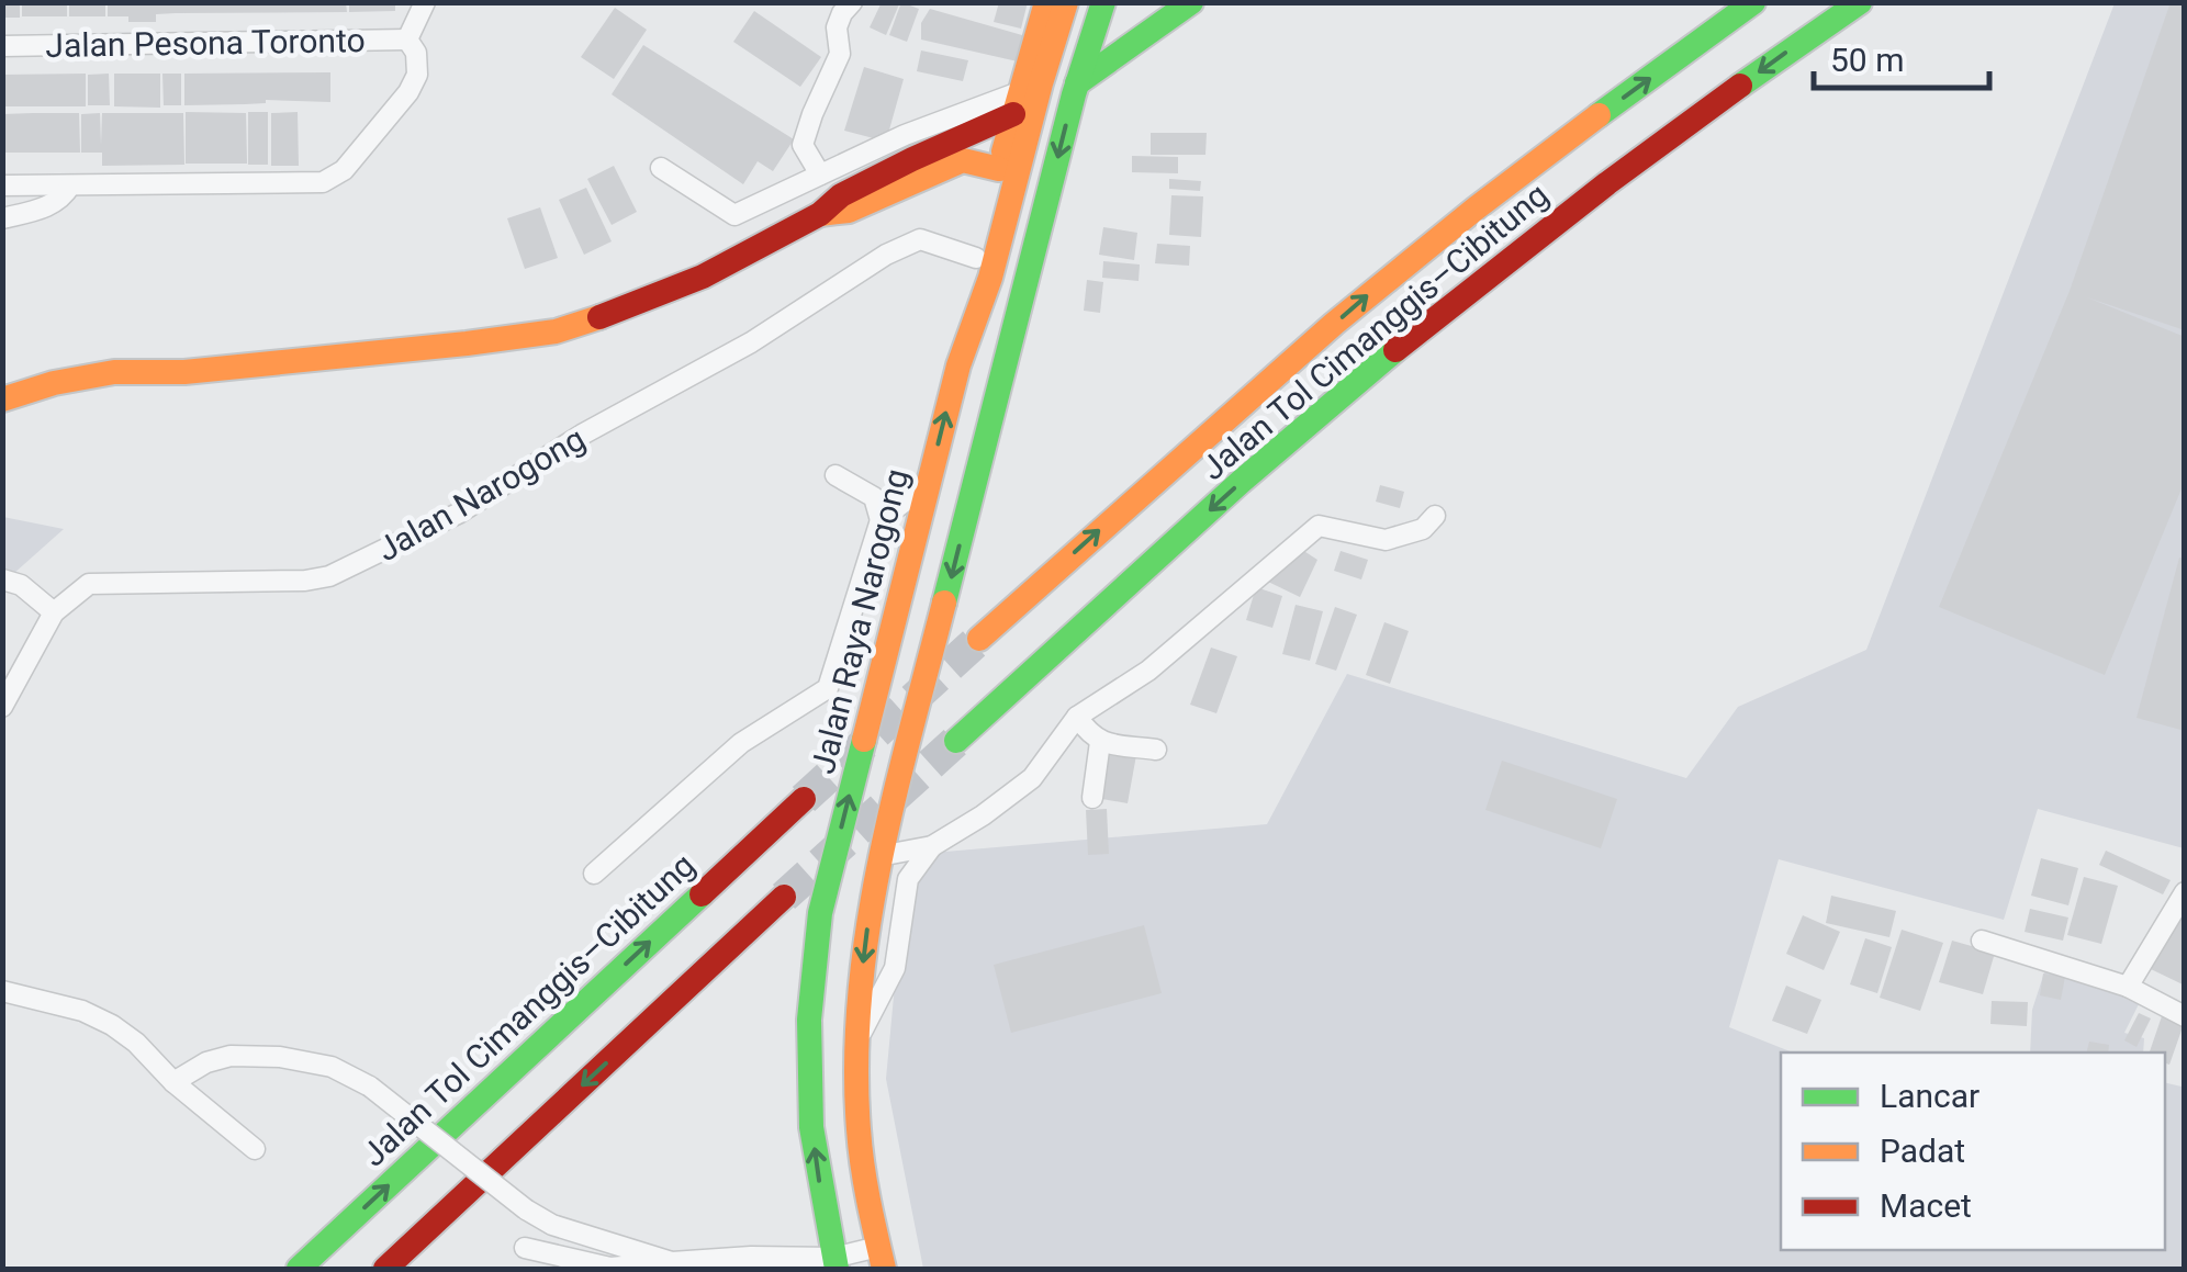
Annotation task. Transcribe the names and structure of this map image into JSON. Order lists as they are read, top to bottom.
{
  "streets": {
    "main road": ["Jalan Tol Cimanggis–Cibitung", "Jalan Raya Narogong"],
    "street": ["Jalan Pesona Toronto", "Jalan Narogong"]
  },
  "legend": ["Lancar", "Padat", "Macet"],
  "scale_bar": "50 m"
}
